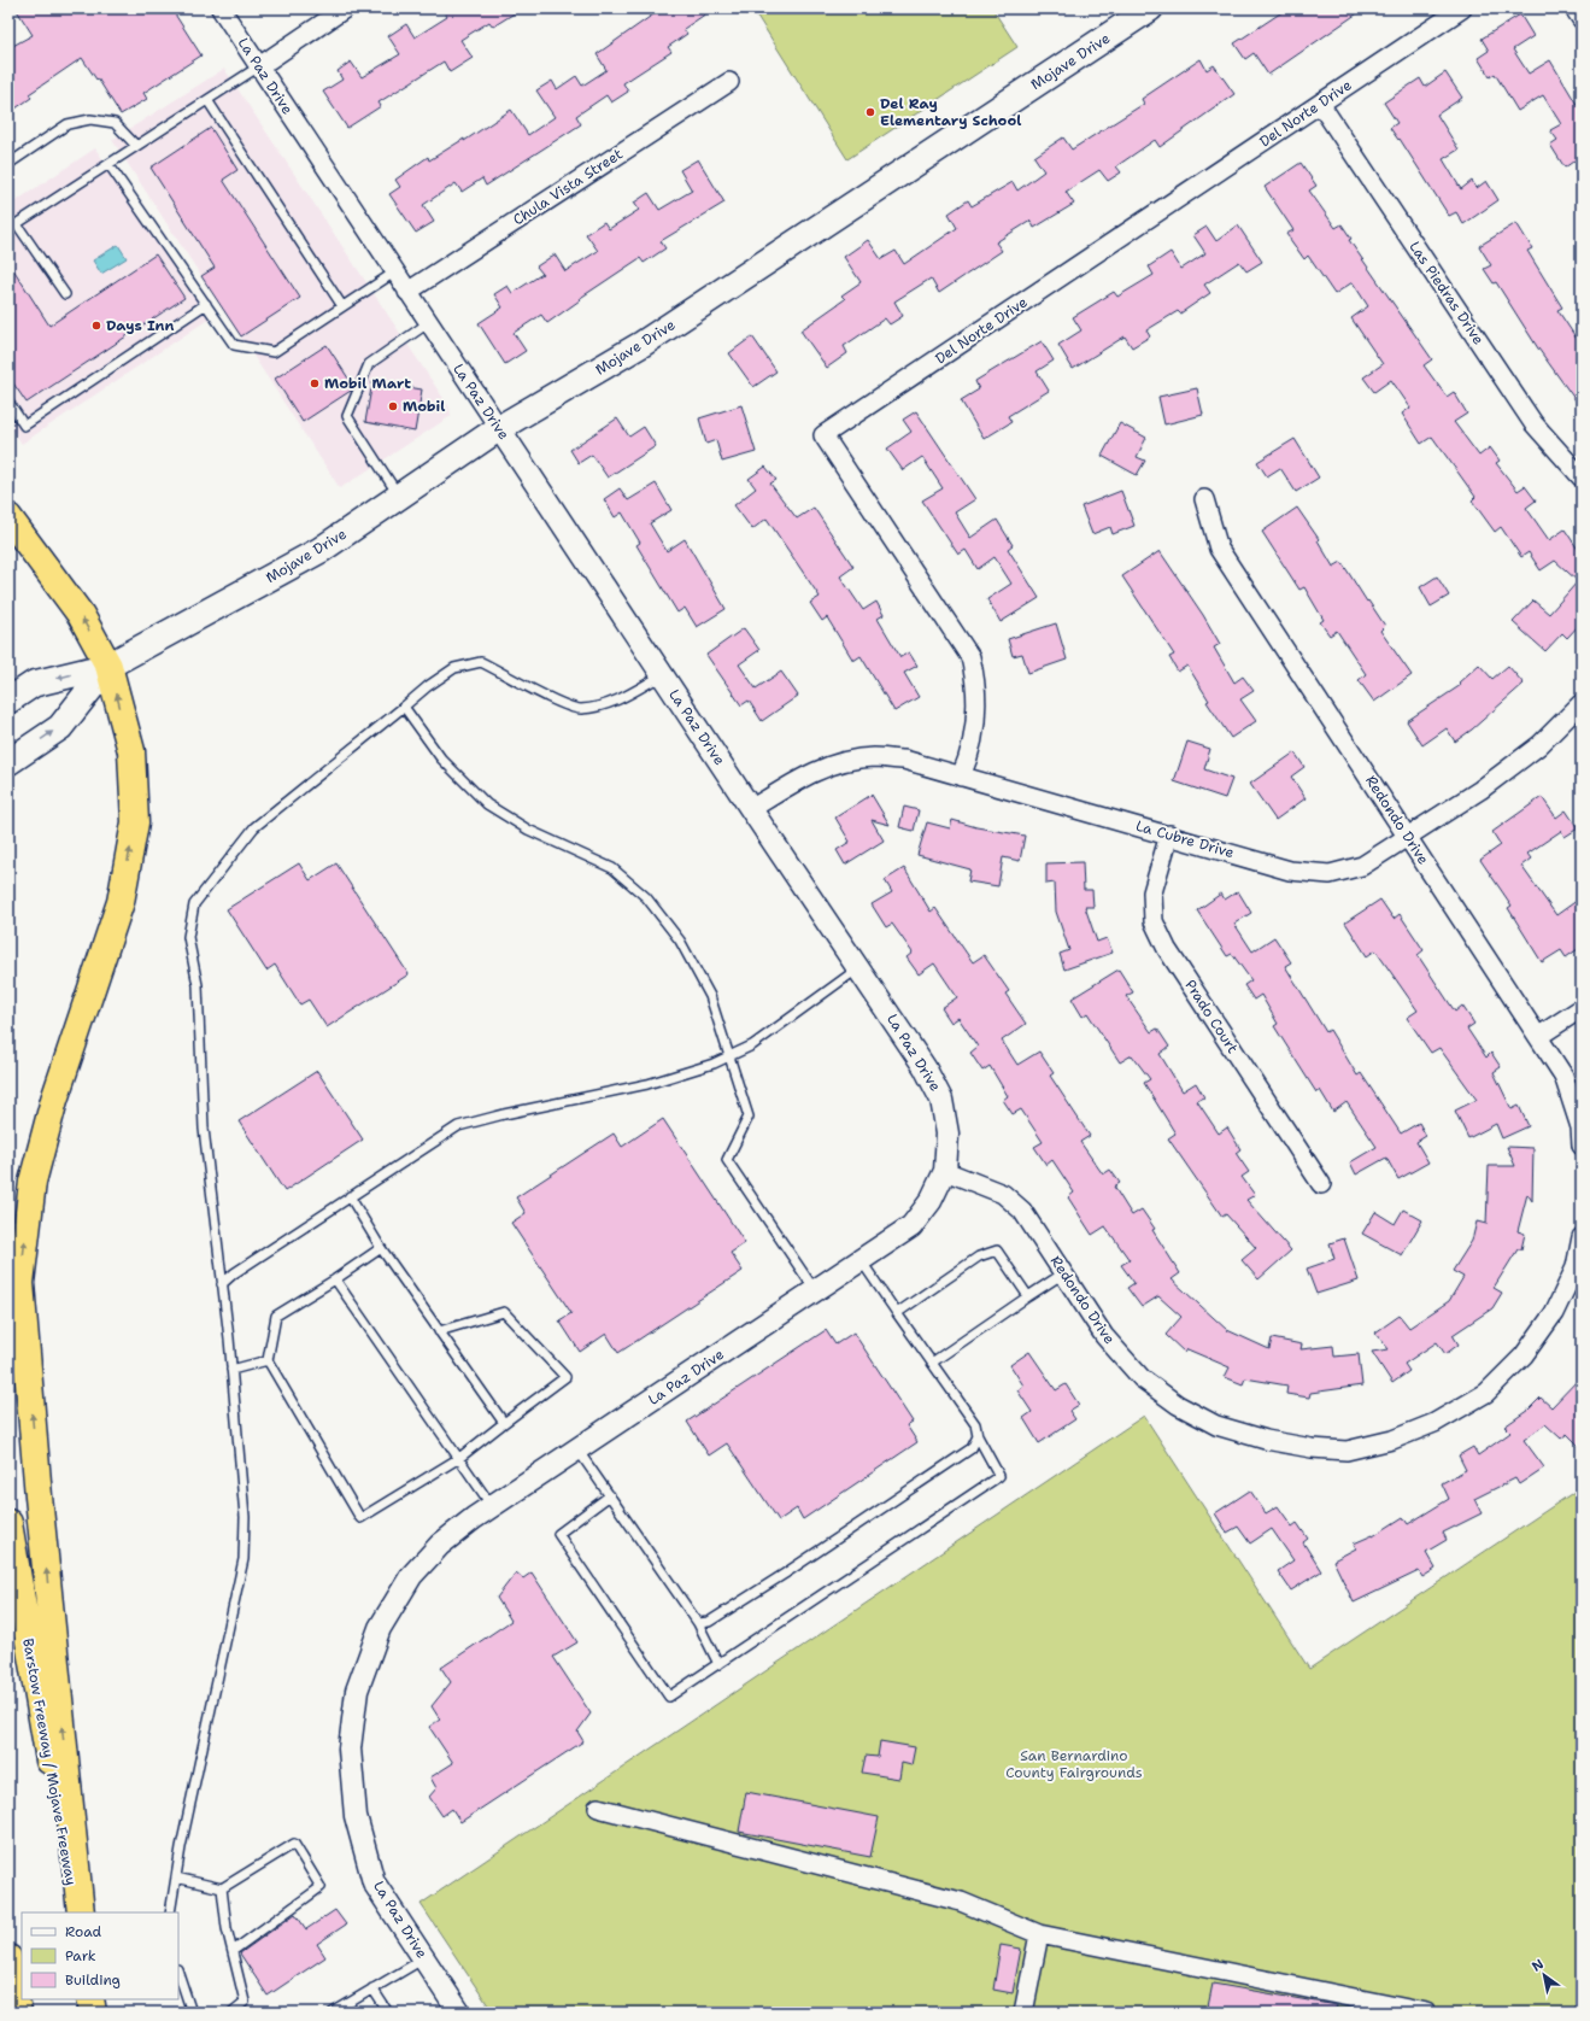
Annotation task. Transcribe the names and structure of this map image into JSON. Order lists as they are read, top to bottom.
{
  "streets": {
    "highway": ["Barstow Freeway / Mojave Freeway"],
    "main road": ["Mojave Drive"],
    "street": [
      "La Paz Drive",
      "Del Norte Drive",
      "Chula Vista Street",
      "Las Piedras Drive",
      "Redondo Drive",
      "La Cubre Drive",
      "Prado Court"
    ]
  },
  "crossings": [
    ["Mojave Drive", "La Paz Drive"],
    ["La Paz Drive", "Chula Vista Street"],
    ["La Paz Drive", "Redondo Drive"],
    ["La Paz Drive", "La Cubre Drive"],
    ["Del Norte Drive", "Las Piedras Drive"],
    ["Del Norte Drive", "La Cubre Drive"],
    ["Redondo Drive", "La Cubre Drive"],
    ["La Cubre Drive", "Prado Court"]
  ],
  "parks": ["San Bernardino County Fairgrounds"],
  "places": [
    "Del Ray Elementary School",
    "Days Inn",
    "Mobil Mart",
    "Mobil"
  ],
  "legend": ["Road", "Park", "Building"],
  "north": "top left"
}
